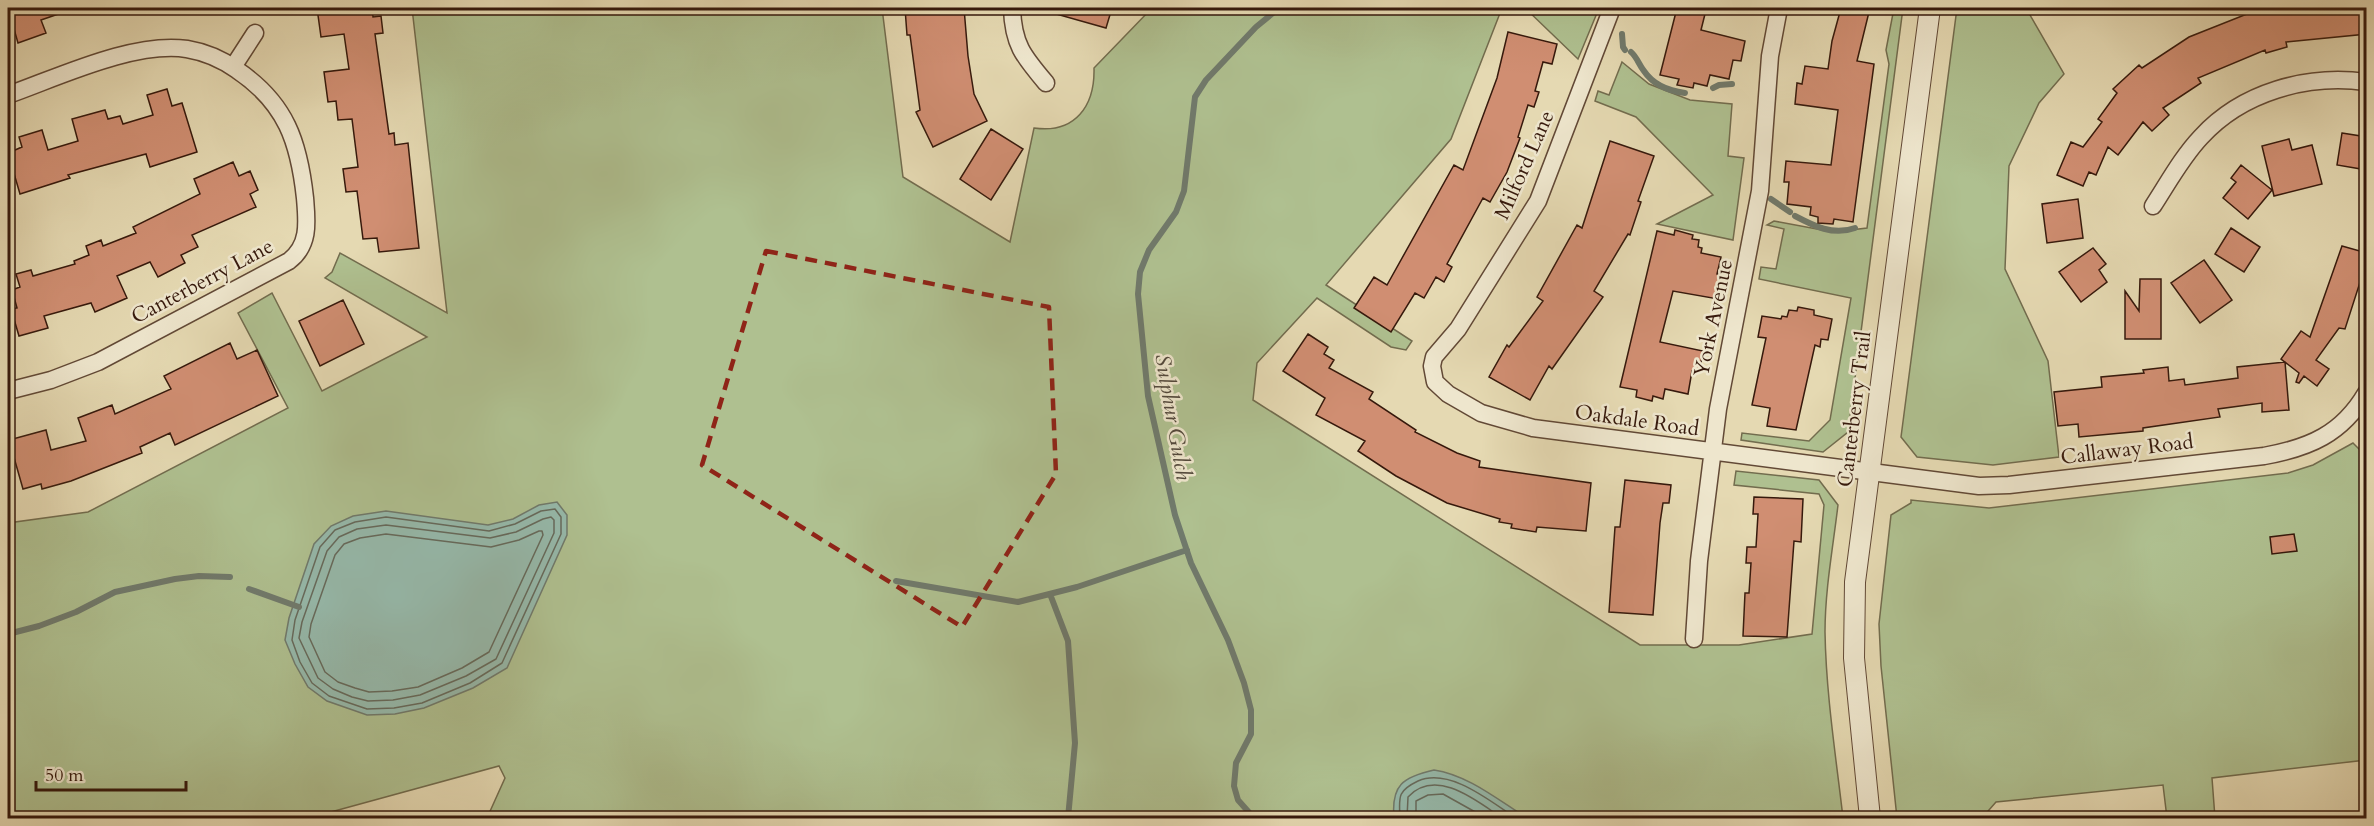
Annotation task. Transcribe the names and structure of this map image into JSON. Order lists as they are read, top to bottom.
{
  "streets": {
    "street": [
      "Milford Lane",
      "Canterberry Lane",
      "York Avenue",
      "Canterberry Trail",
      "Oakdale Road",
      "Callaway Road"
    ]
  },
  "crossings": [
    ["Milford Lane", "Oakdale Road"],
    ["York Avenue", "Oakdale Road"],
    ["Canterberry Trail", "Oakdale Road"],
    ["Canterberry Trail", "Callaway Road"],
    ["Oakdale Road", "Callaway Road"]
  ],
  "water": ["Sulphur Gulch"],
  "scale_bar": "50 m"
}
